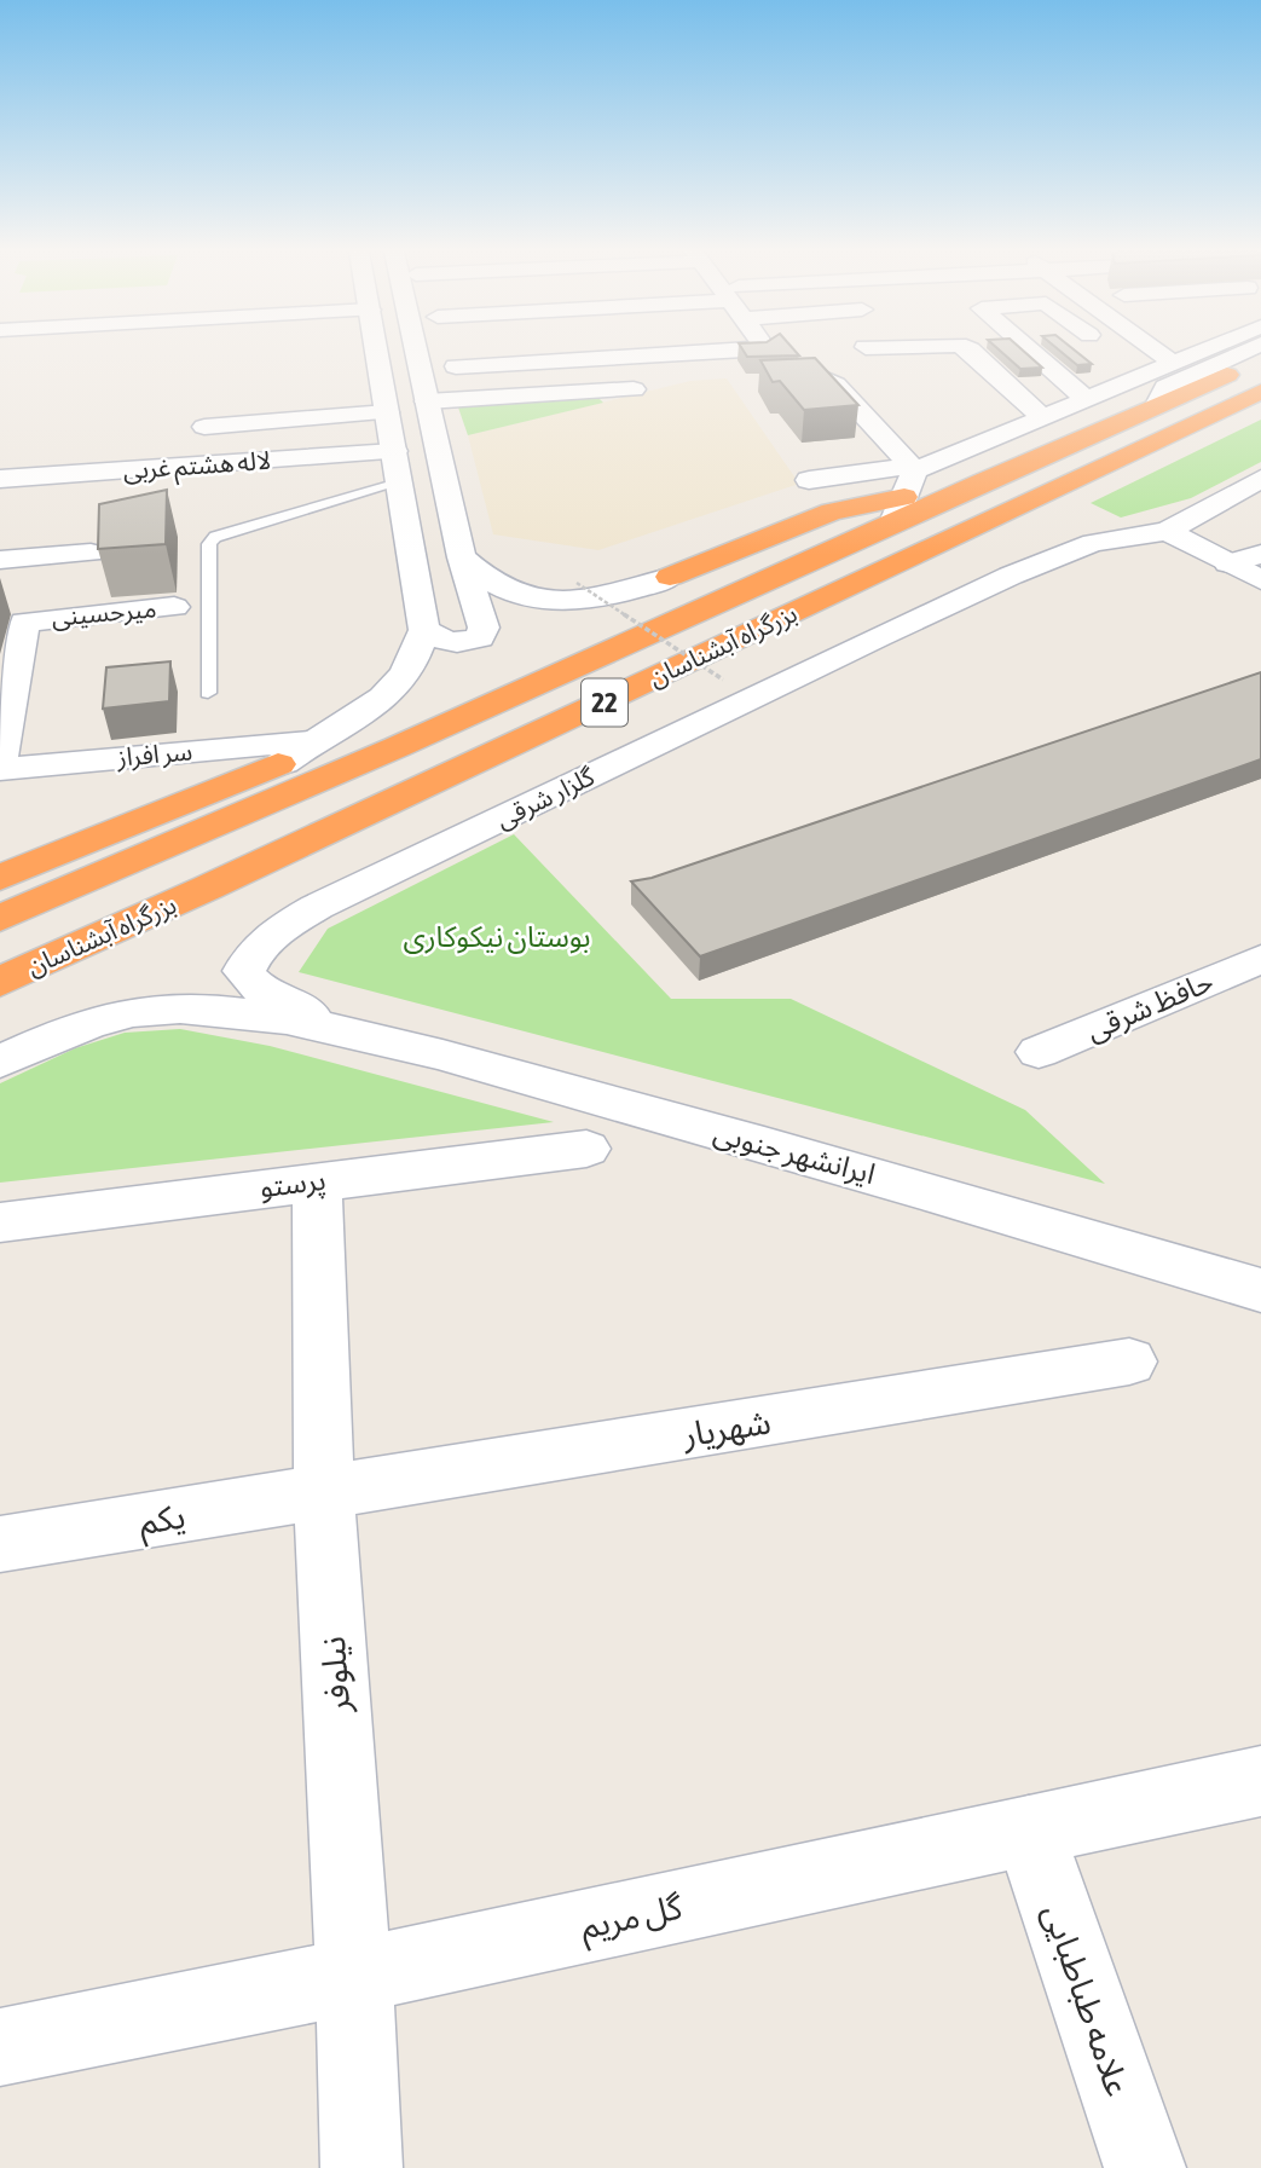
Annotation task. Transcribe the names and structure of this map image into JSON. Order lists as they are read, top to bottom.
{
  "streets": {
    "highway": ["بزرگراه آبشناسان", "22"],
    "street": [
      "لاله هشتم غربی",
      "میرحسینی",
      "سر افراز",
      "گلزار شرقی",
      "حافظ شرقی",
      "ایرانشهر جنوبی",
      "پرستو",
      "شهریار",
      "یکم",
      "نیلوفر",
      "گل مریم",
      "علامه طباطبایی"
    ]
  },
  "crossings": [
    ["گلزار شرقی", "ایرانشهر جنوبی"],
    ["پرستو", "نیلوفر"],
    ["شهریار", "یکم"],
    ["شهریار", "نیلوفر"],
    ["یکم", "نیلوفر"],
    ["نیلوفر", "گل مریم"],
    ["گل مریم", "علامه طباطبایی"]
  ],
  "parks": ["بوستان نیکوکاری"]
}
